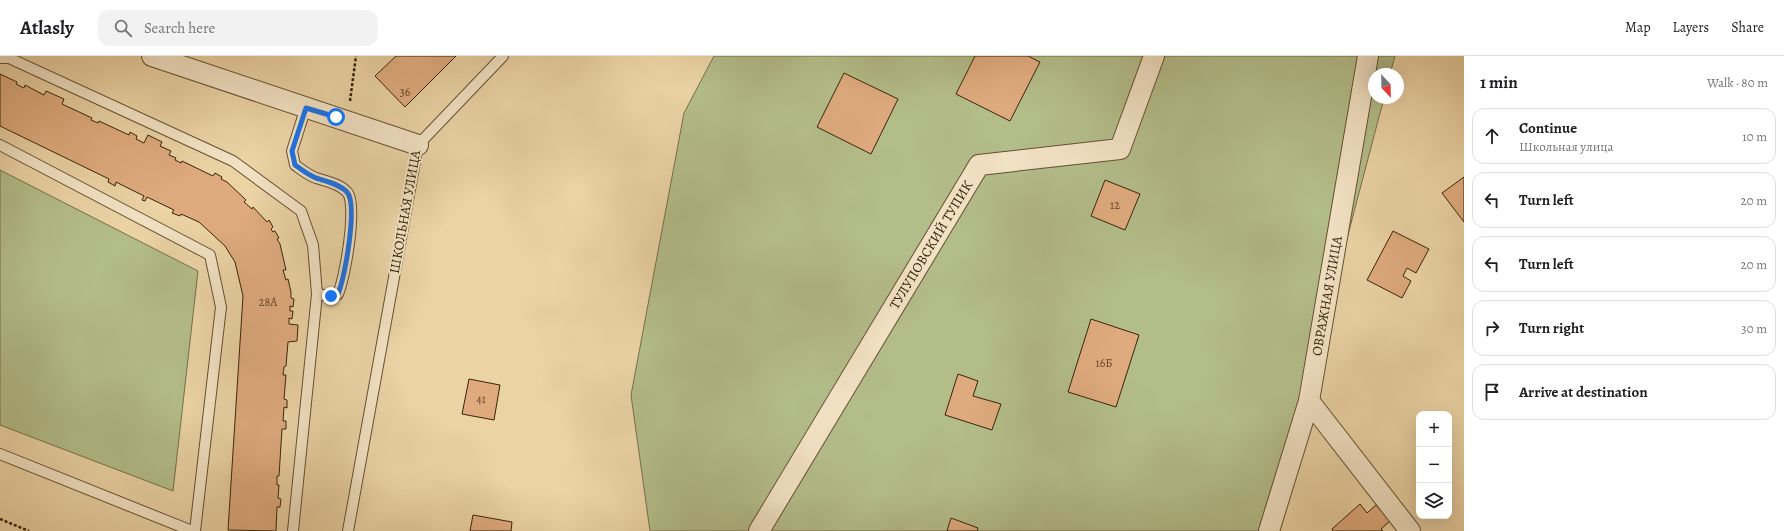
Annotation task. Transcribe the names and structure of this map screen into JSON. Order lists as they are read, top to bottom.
{
  "streets": {
    "street": ["ШКОЛЬНАЯ УЛИЦА", "ТУЛУПОВСКИЙ ТУПИК", "ОВРАЖНАЯ УЛИЦА"]
  },
  "house_numbers": [
    "36",
    "12",
    "28А",
    "16Б",
    "41"
  ],
  "north": "bottom",
  "page": {
    "header": "Atlasly",
    "search": "Search here",
    "nav": ["Map", "Layers", "Share"],
    "heading": ["1 min", "Walk · 80 m"],
    "list": [
      ["Continue", "Школьная улица", "10 m"],
      ["Turn left", "20 m"],
      ["Turn left", "20 m"],
      ["Turn right", "30 m"],
      "Arrive at destination"
    ],
    "map_buttons": ["+", "−"]
  }
}
